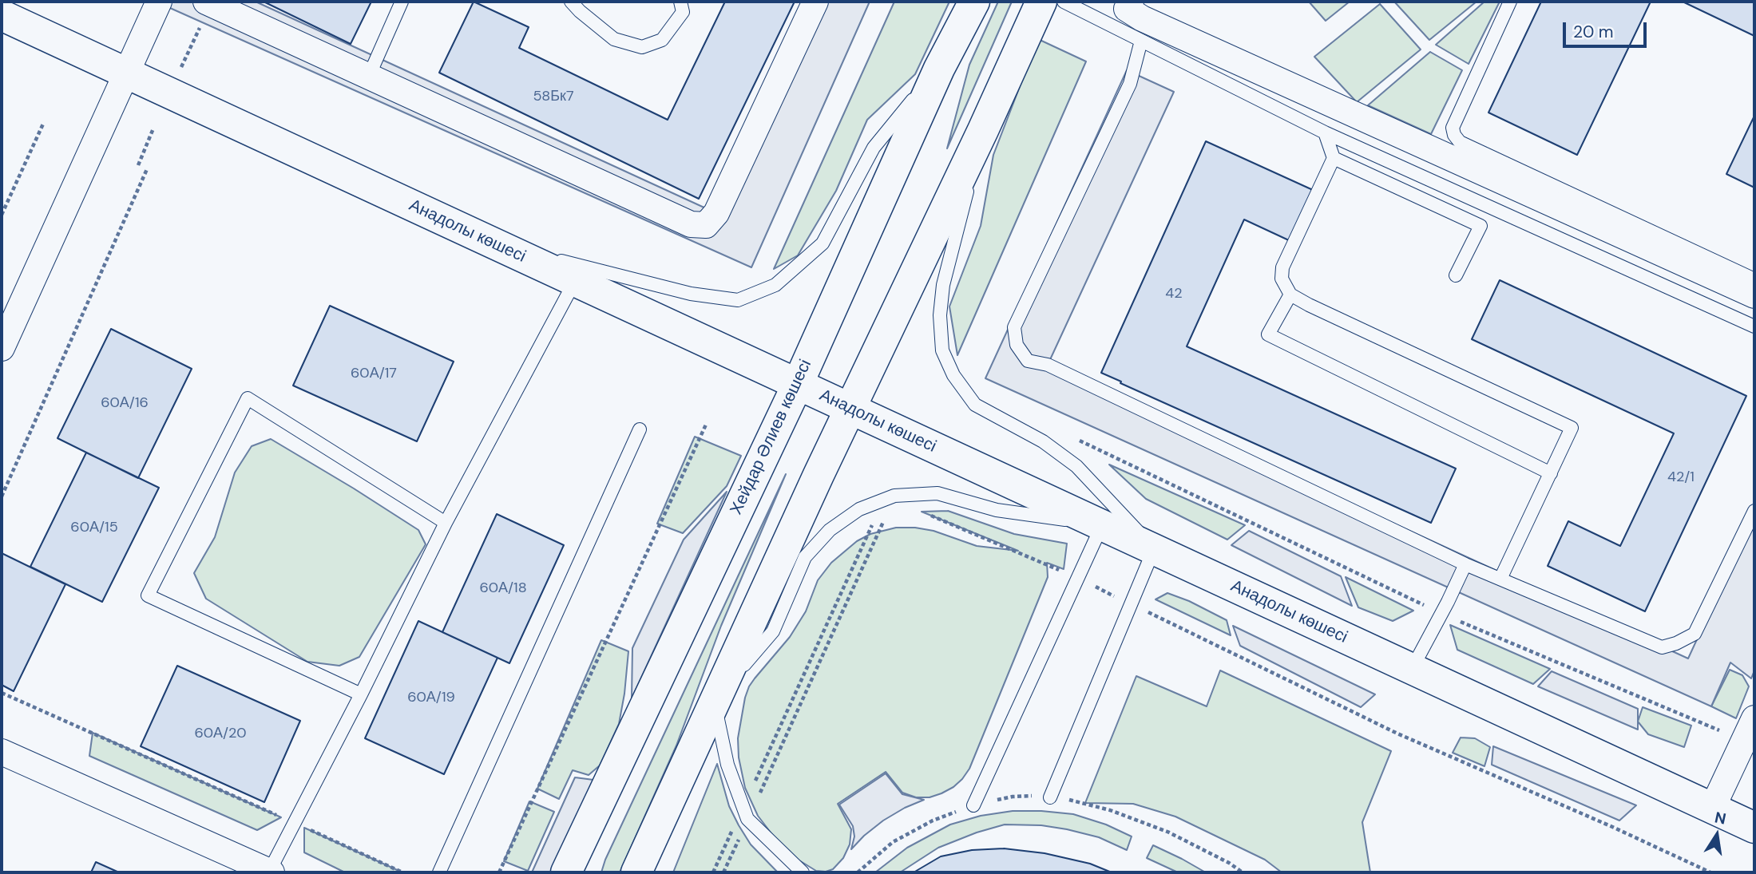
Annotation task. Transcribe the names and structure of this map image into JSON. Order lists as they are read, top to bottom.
{
  "streets": {
    "street": ["Анадолы көшесі", "Хейдар Әлиев көшесі"]
  },
  "crossings": [
    ["Анадолы көшесі", "Хейдар Әлиев көшесі"]
  ],
  "house_numbers": [
    "58Бк7",
    "42",
    "60А/17",
    "60А/16",
    "42/1",
    "60А/15",
    "60А/18",
    "60А/19",
    "60А/20"
  ],
  "scale_bar": "20 m",
  "north": "top"
}
